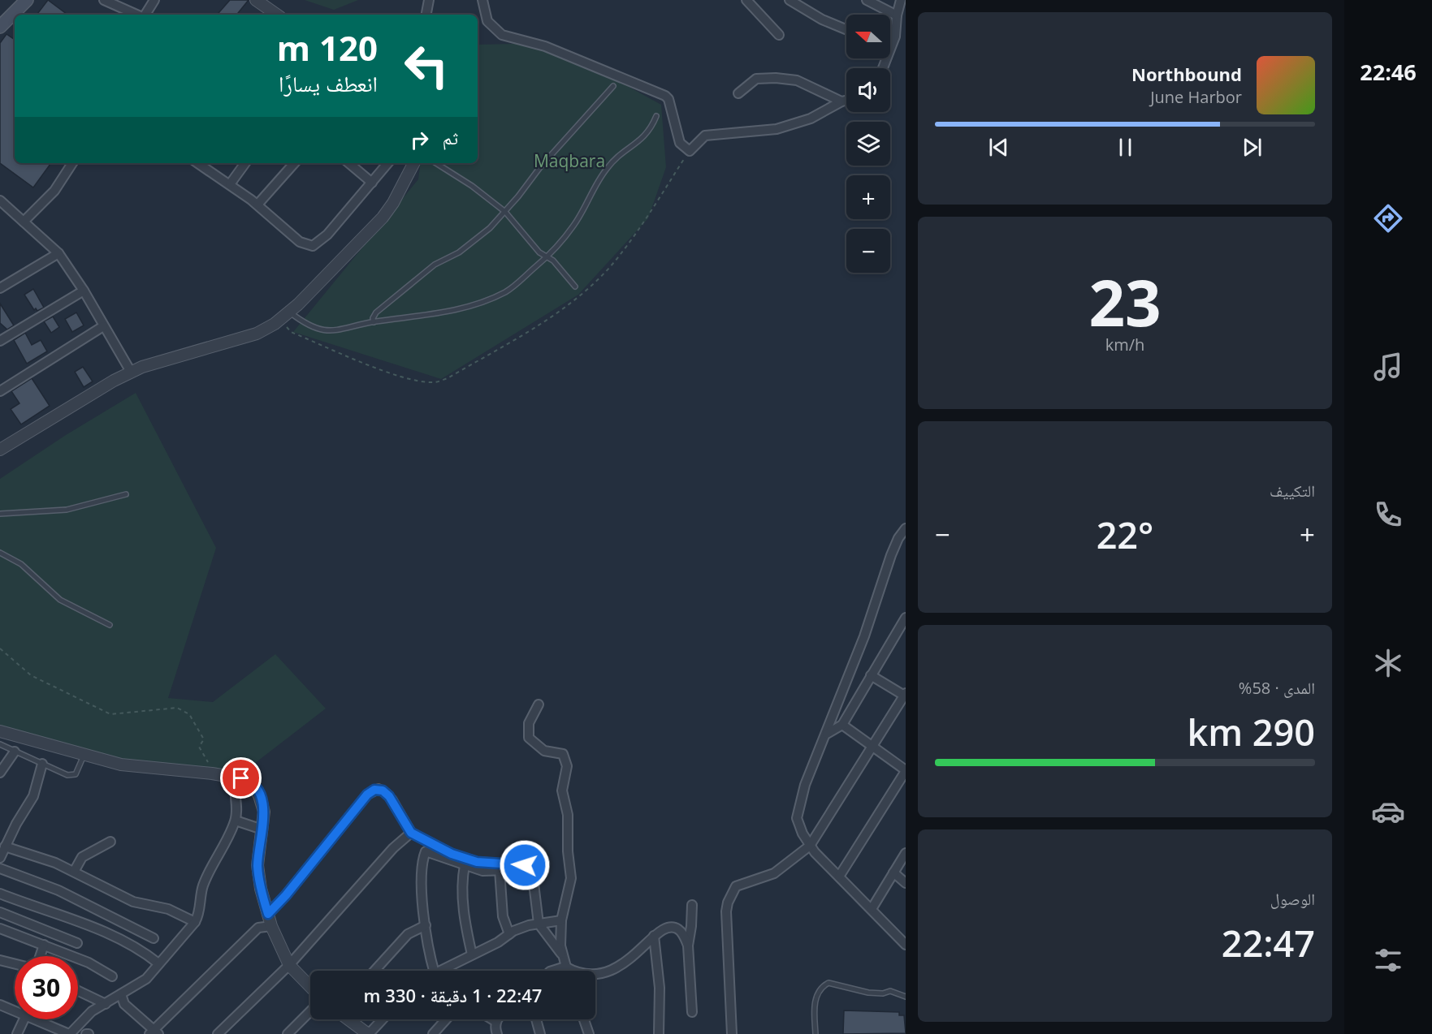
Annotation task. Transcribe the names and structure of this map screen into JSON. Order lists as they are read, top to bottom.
{
  "parks": ["Maqbara"],
  "north": "left",
  "page": {
    "tabs": "22:46",
    "map_buttons": ["+", "−"],
    "turn": ["120 m", "انعطف يسارًا"],
    "song": ["Northbound", "June Harbor"],
    "then": "ثم",
    "tile": [
      ["23", "km/h"],
      "التكييف",
      ["المدى · 58%", "290 km"],
      ["الوصول", "22:47"]
    ],
    "heat": ["−", "22°", "+"],
    "limit": "30",
    "trip": "22:47 · 1 دقيقة · 330 m"
  }
}
